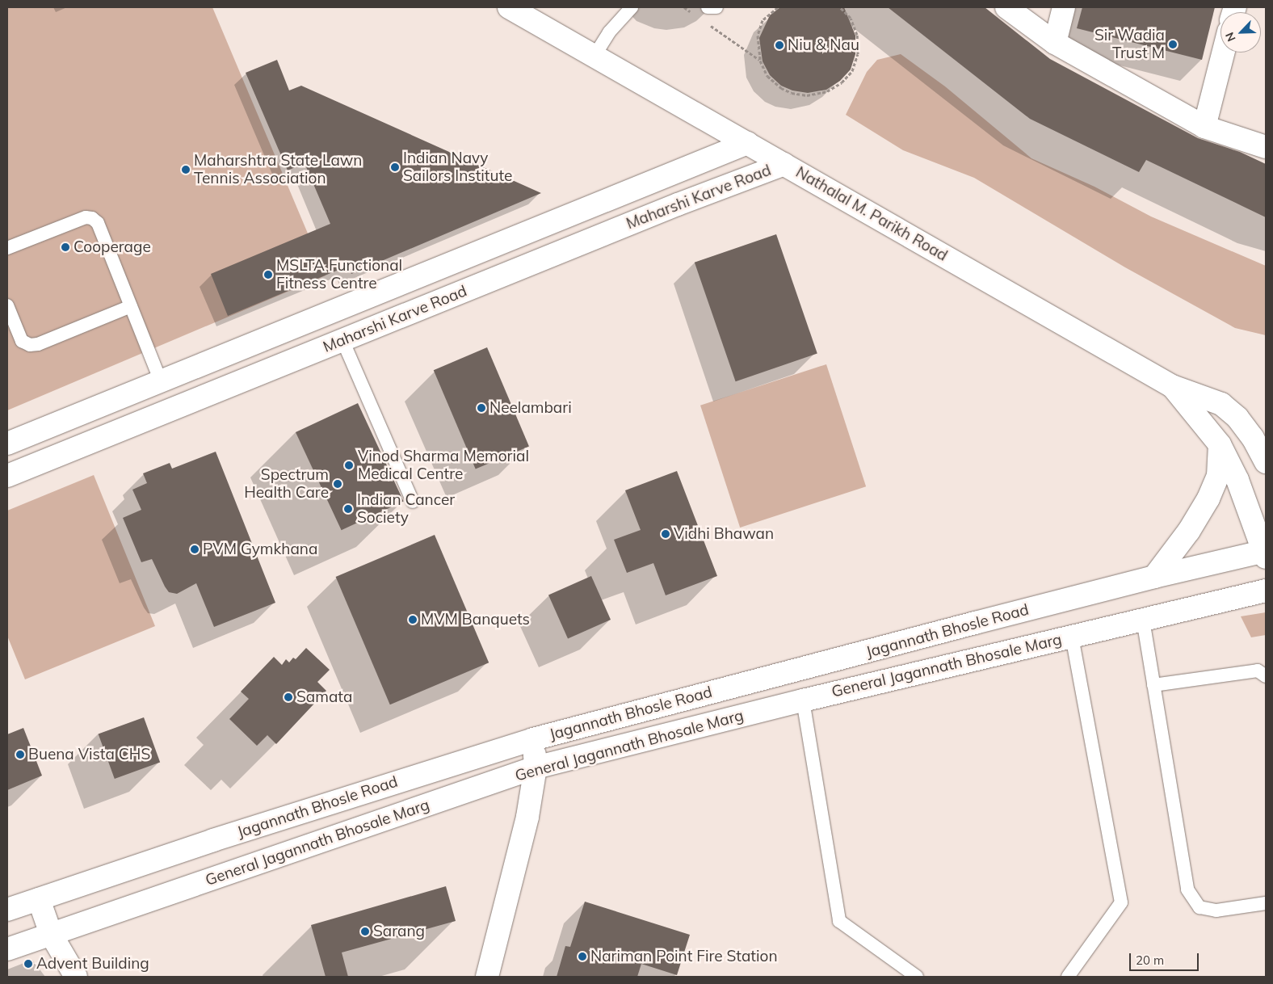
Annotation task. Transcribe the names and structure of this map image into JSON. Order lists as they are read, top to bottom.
{
  "streets": {
    "street": [
      "Maharshi Karve Road",
      "Nathalal M. Parikh Road",
      "Jagannath Bhosle Road",
      "General Jagannath Bhosale Marg"
    ]
  },
  "crossings": [
    ["Maharshi Karve Road", "Nathalal M. Parikh Road"],
    ["Nathalal M. Parikh Road", "Jagannath Bhosle Road"]
  ],
  "places": [
    "Sir Wadia Trust M",
    "Niu & Nau",
    "Indian Navy Sailors Institute",
    "Maharshtra State Lawn Tennis Association",
    "Cooperage",
    "MSLTA Functional Fitness Centre",
    "Neelambari",
    "Vinod Sharma Memorial Medical Centre",
    "Spectrum Health Care",
    "Indian Cancer Society",
    "Vidhi Bhawan",
    "PVM Gymkhana",
    "MVM Banquets",
    "Samata",
    "Buena Vista CHS",
    "Sarang",
    "Nariman Point Fire Station",
    "Advent Building"
  ],
  "scale_bar": "20 m",
  "north": "bottom left"
}
